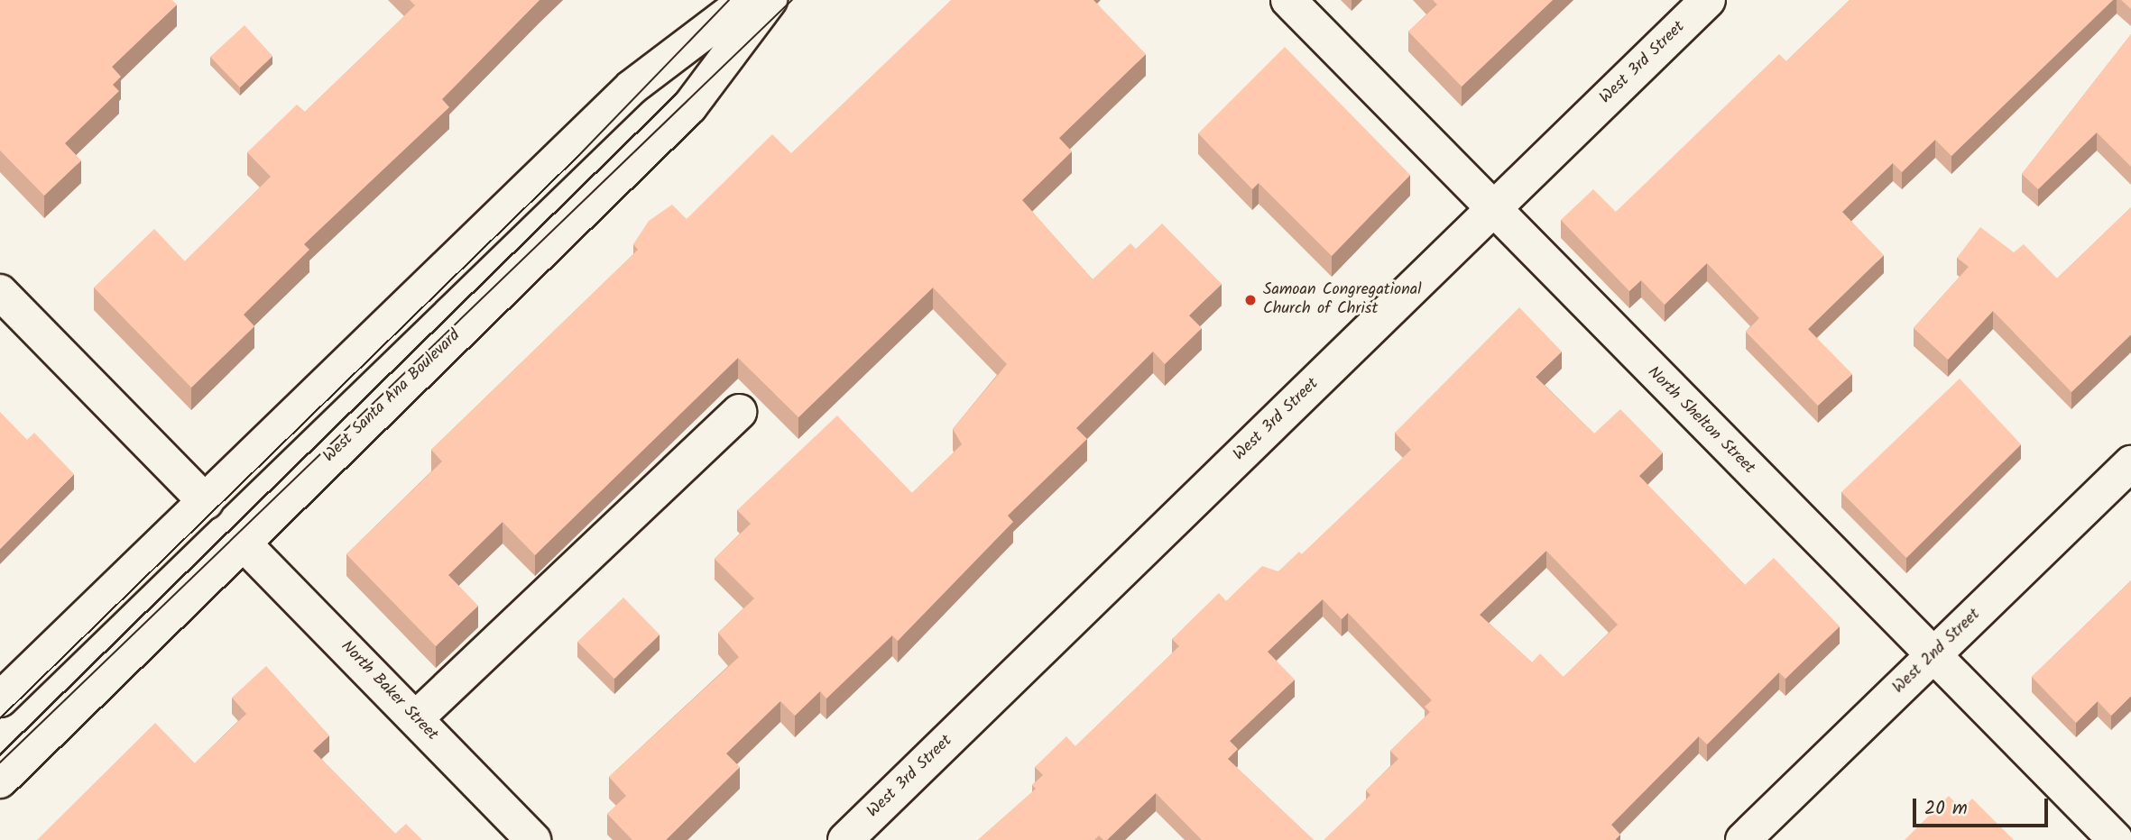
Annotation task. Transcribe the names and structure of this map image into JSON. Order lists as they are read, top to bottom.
{
  "streets": {
    "street": [
      "West 3rd Street",
      "West Santa Ana Boulevard",
      "North Shelton Street",
      "West 2nd Street",
      "North Baker Street"
    ]
  },
  "crossings": [
    ["West 3rd Street", "North Shelton Street"],
    ["West Santa Ana Boulevard", "North Baker Street"],
    ["North Shelton Street", "West 2nd Street"]
  ],
  "places": ["Samoan Congregational Church of Christ"],
  "scale_bar": "20 m"
}
